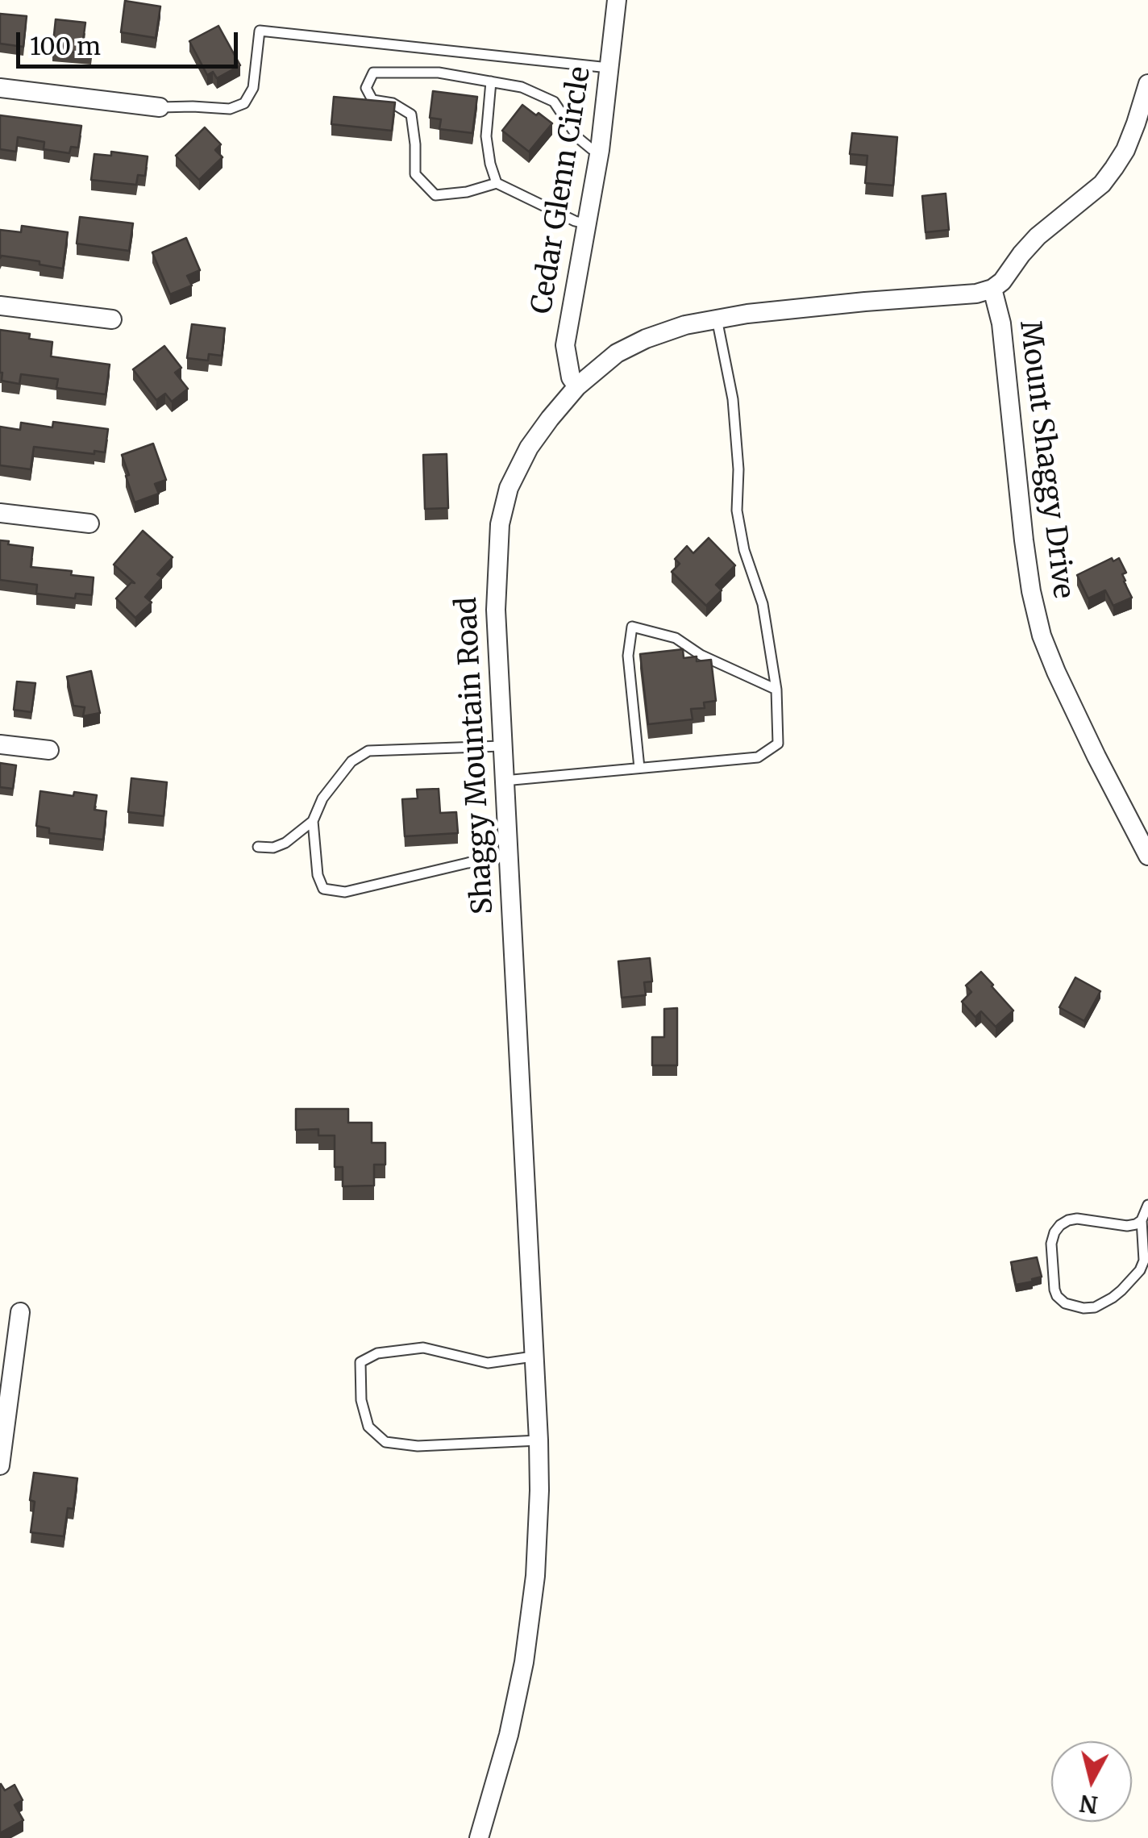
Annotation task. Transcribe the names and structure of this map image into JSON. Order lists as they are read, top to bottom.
{
  "streets": {
    "street": ["Cedar Glenn Circle", "Mount Shaggy Drive", "Shaggy Mountain Road"]
  },
  "crossings": [
    ["Cedar Glenn Circle", "Shaggy Mountain Road"],
    ["Mount Shaggy Drive", "Shaggy Mountain Road"]
  ],
  "scale_bar": "100 m",
  "north": "bottom"
}
